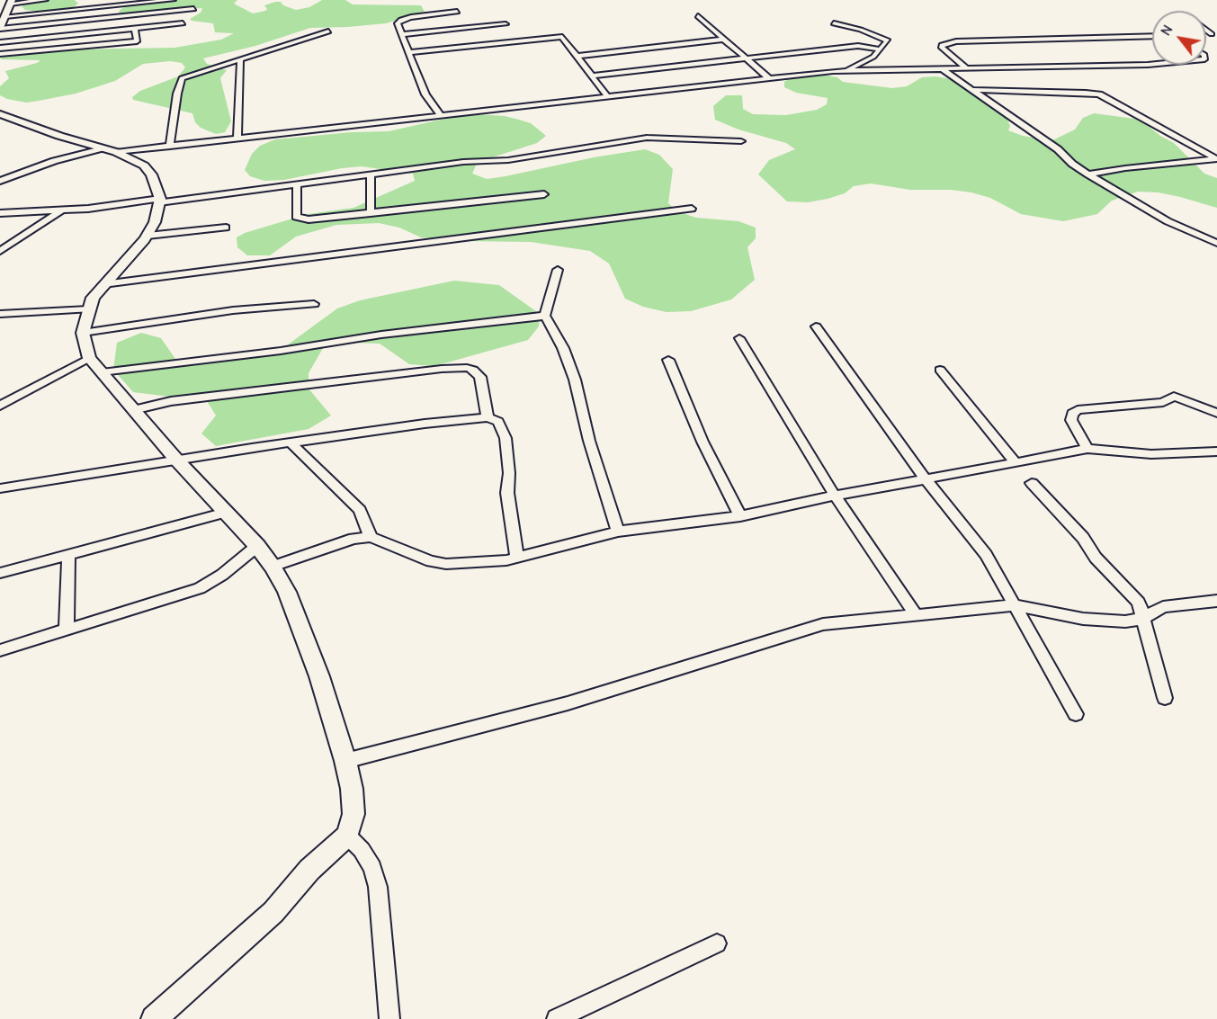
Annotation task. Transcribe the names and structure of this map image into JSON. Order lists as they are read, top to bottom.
{
  "north": "top left"
}
